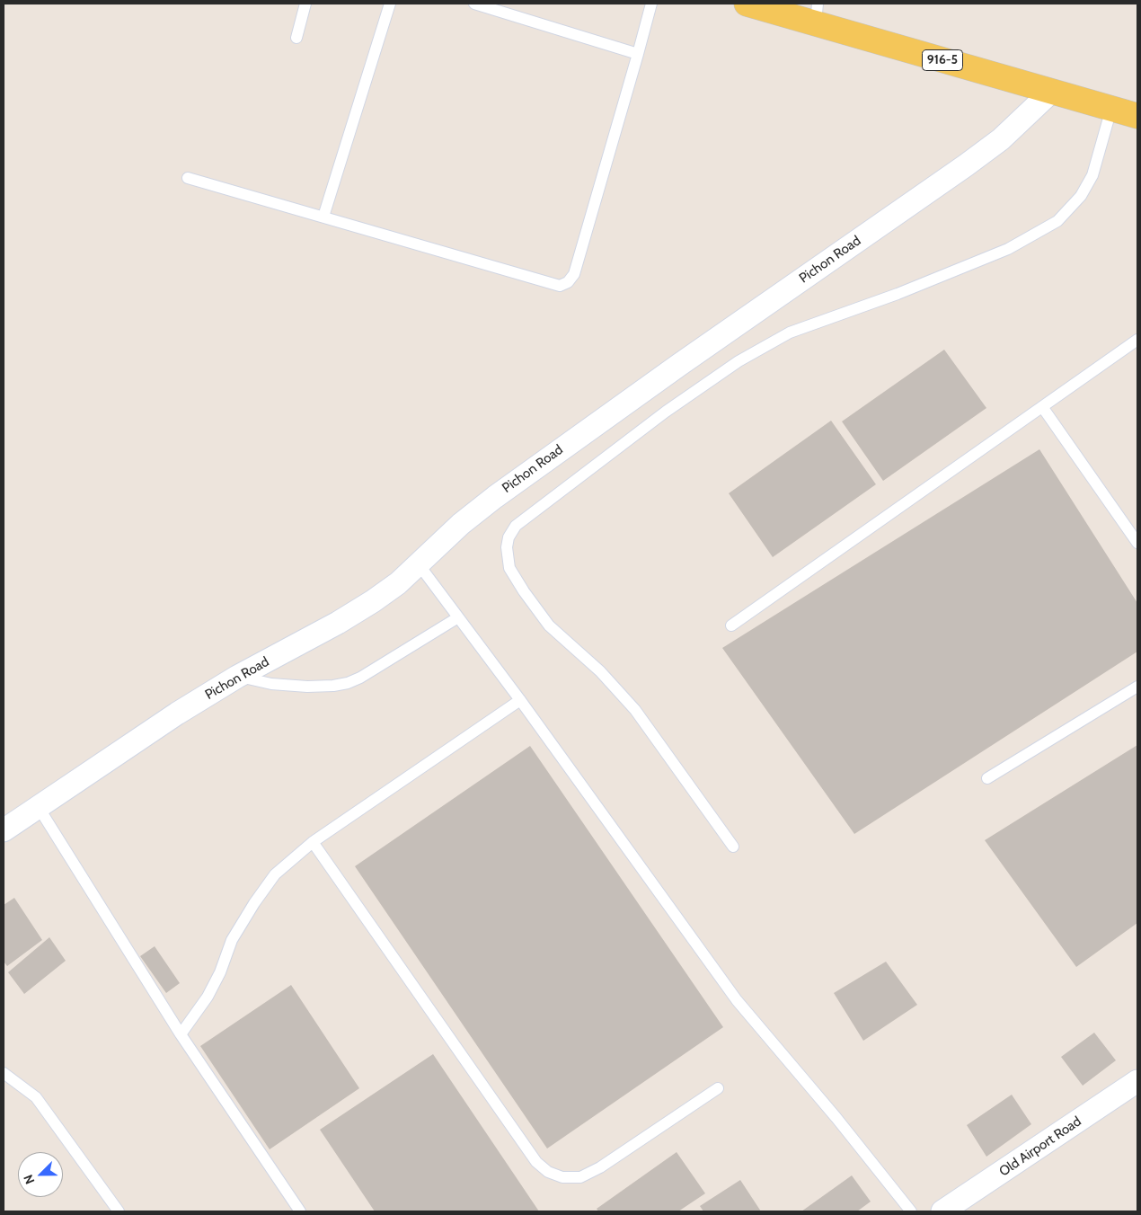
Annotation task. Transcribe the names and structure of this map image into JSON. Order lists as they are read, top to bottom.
{
  "streets": {
    "main road": ["916-5"],
    "street": ["Pichon Road", "Old Airport Road"]
  },
  "crossings": [
    ["916-5", "Pichon Road"]
  ],
  "north": "bottom left"
}
